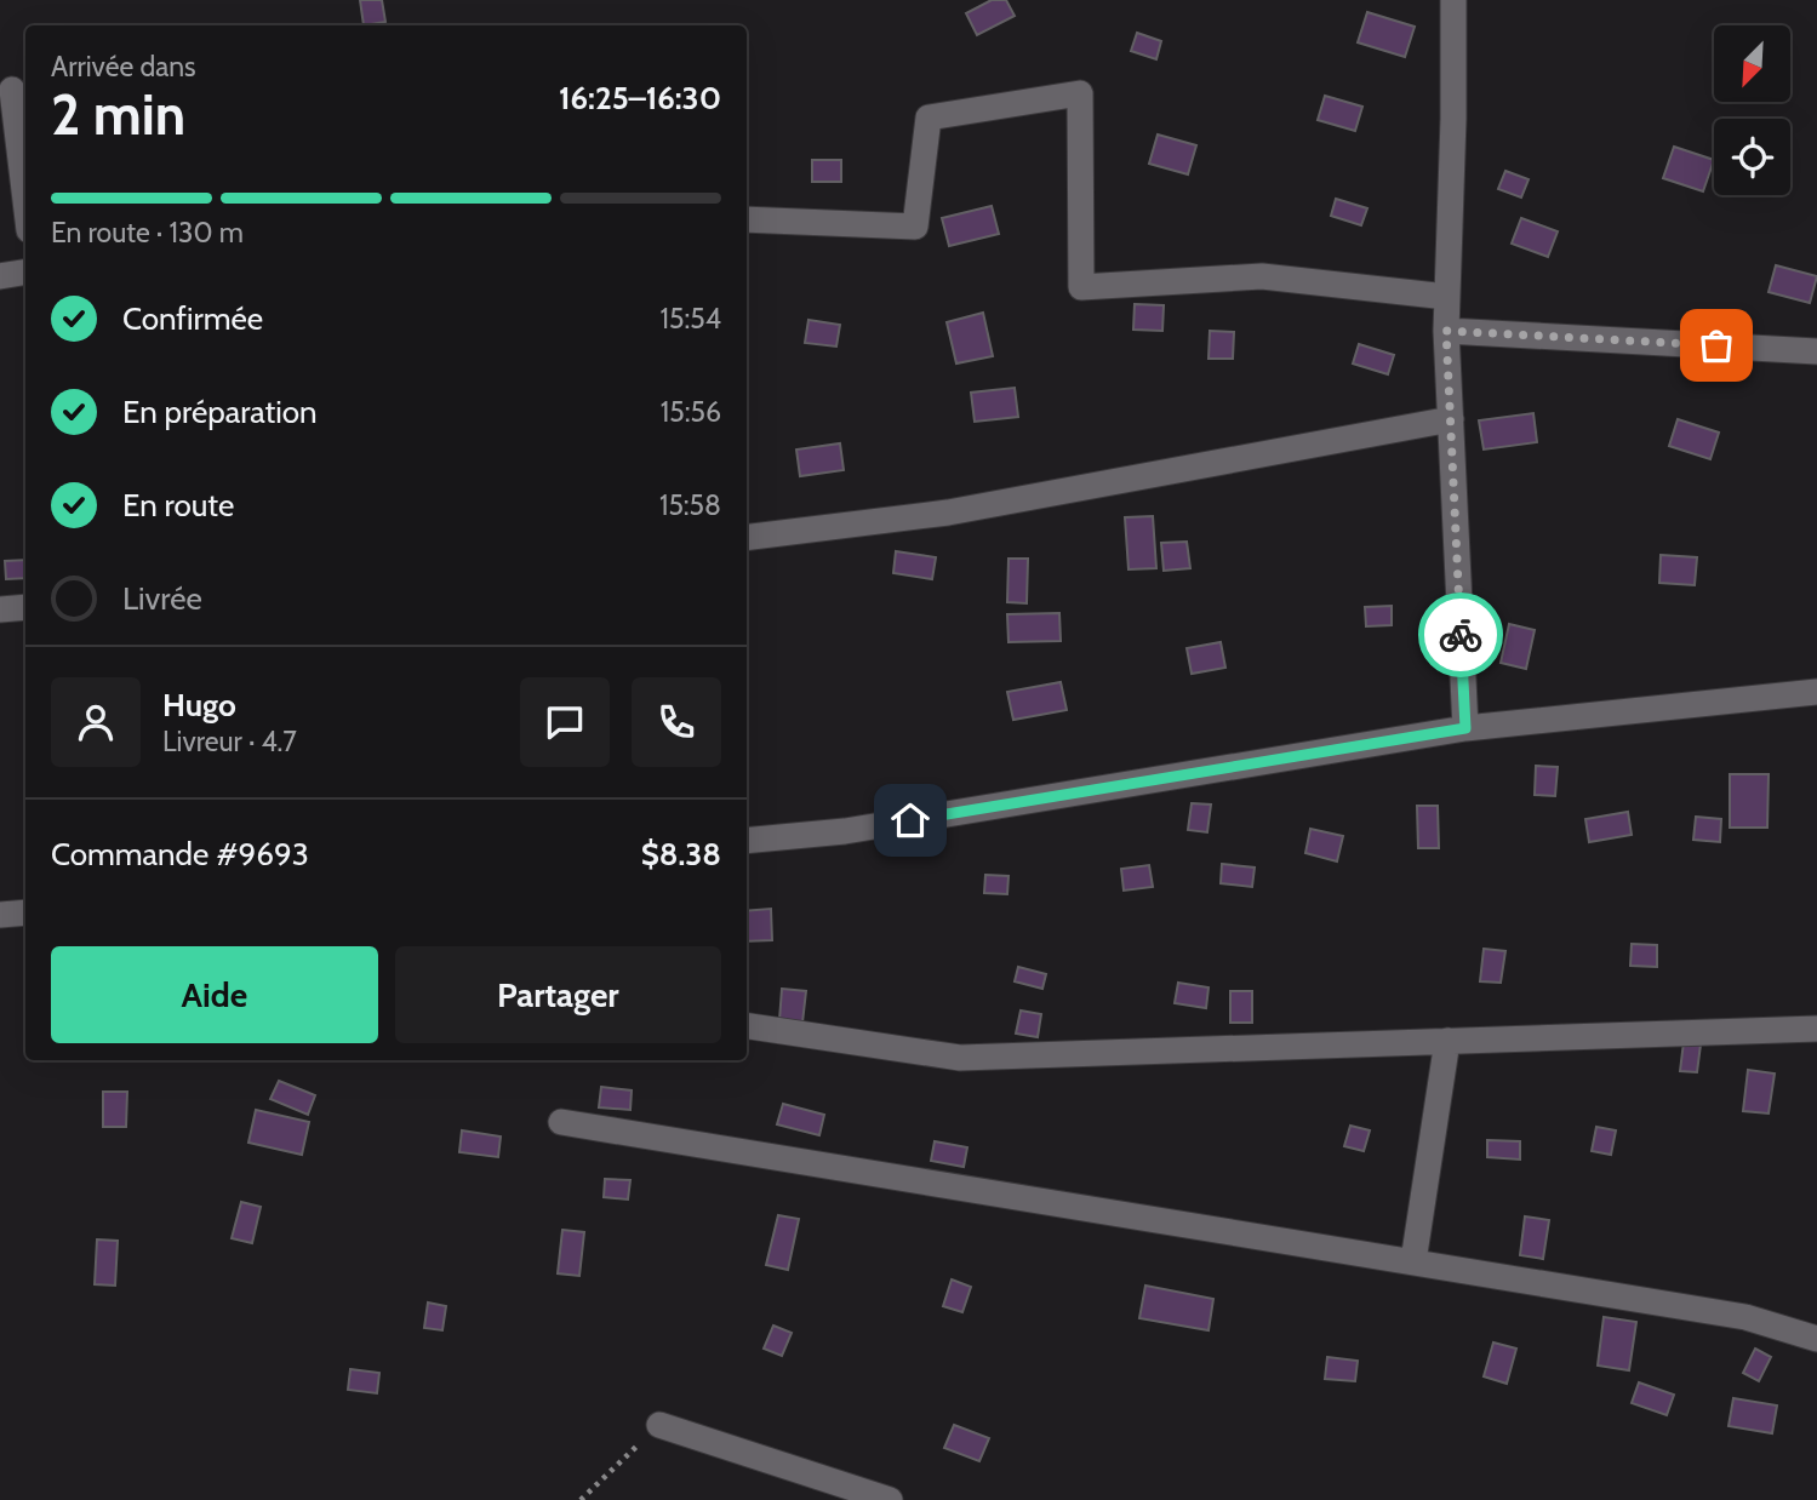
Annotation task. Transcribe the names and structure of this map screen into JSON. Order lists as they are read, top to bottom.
{
  "north": "bottom left",
  "page": {
    "heading": ["2 min", "Arrivée dans", "16:25–16:30"],
    "panel": [
      "Hugo",
      "Livreur · 4.7",
      "Commande #9693",
      "$8.38"
    ],
    "bar": "En route · 130 m",
    "list": [
      ["Confirmée", "15:54"],
      ["En préparation", "15:56"],
      ["En route", "15:58"],
      "Livrée"
    ],
    "buttons": ["Aide", "Partager"]
  }
}
